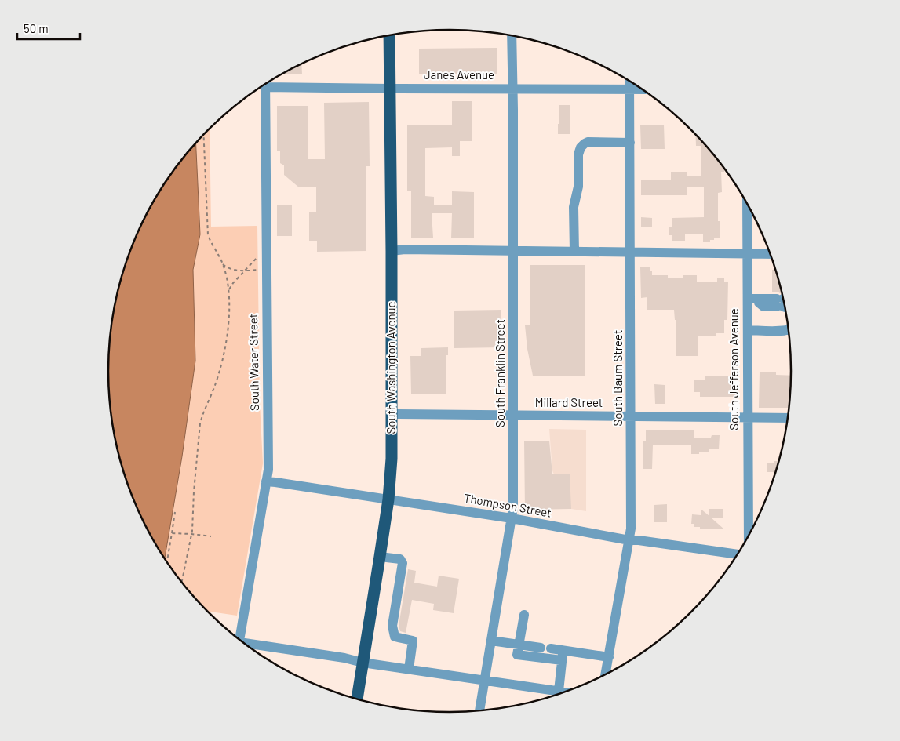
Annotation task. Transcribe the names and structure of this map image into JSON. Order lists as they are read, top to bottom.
{
  "streets": {
    "main road": ["South Washington Avenue"],
    "street": [
      "Janes Avenue",
      "South Water Street",
      "South Jefferson Avenue",
      "South Franklin Street",
      "South Baum Street",
      "Millard Street",
      "Thompson Street"
    ]
  },
  "crossings": [
    ["Janes Avenue", "South Washington Avenue"],
    ["Janes Avenue", "South Franklin Street"],
    ["Janes Avenue", "South Baum Street"],
    ["South Water Street", "Thompson Street"],
    ["South Washington Avenue", "Millard Street"],
    ["South Washington Avenue", "Thompson Street"],
    ["South Jefferson Avenue", "Millard Street"],
    ["South Franklin Street", "Millard Street"],
    ["South Franklin Street", "Thompson Street"],
    ["South Baum Street", "Millard Street"],
    ["South Baum Street", "Thompson Street"]
  ],
  "scale_bar": "50 m"
}
